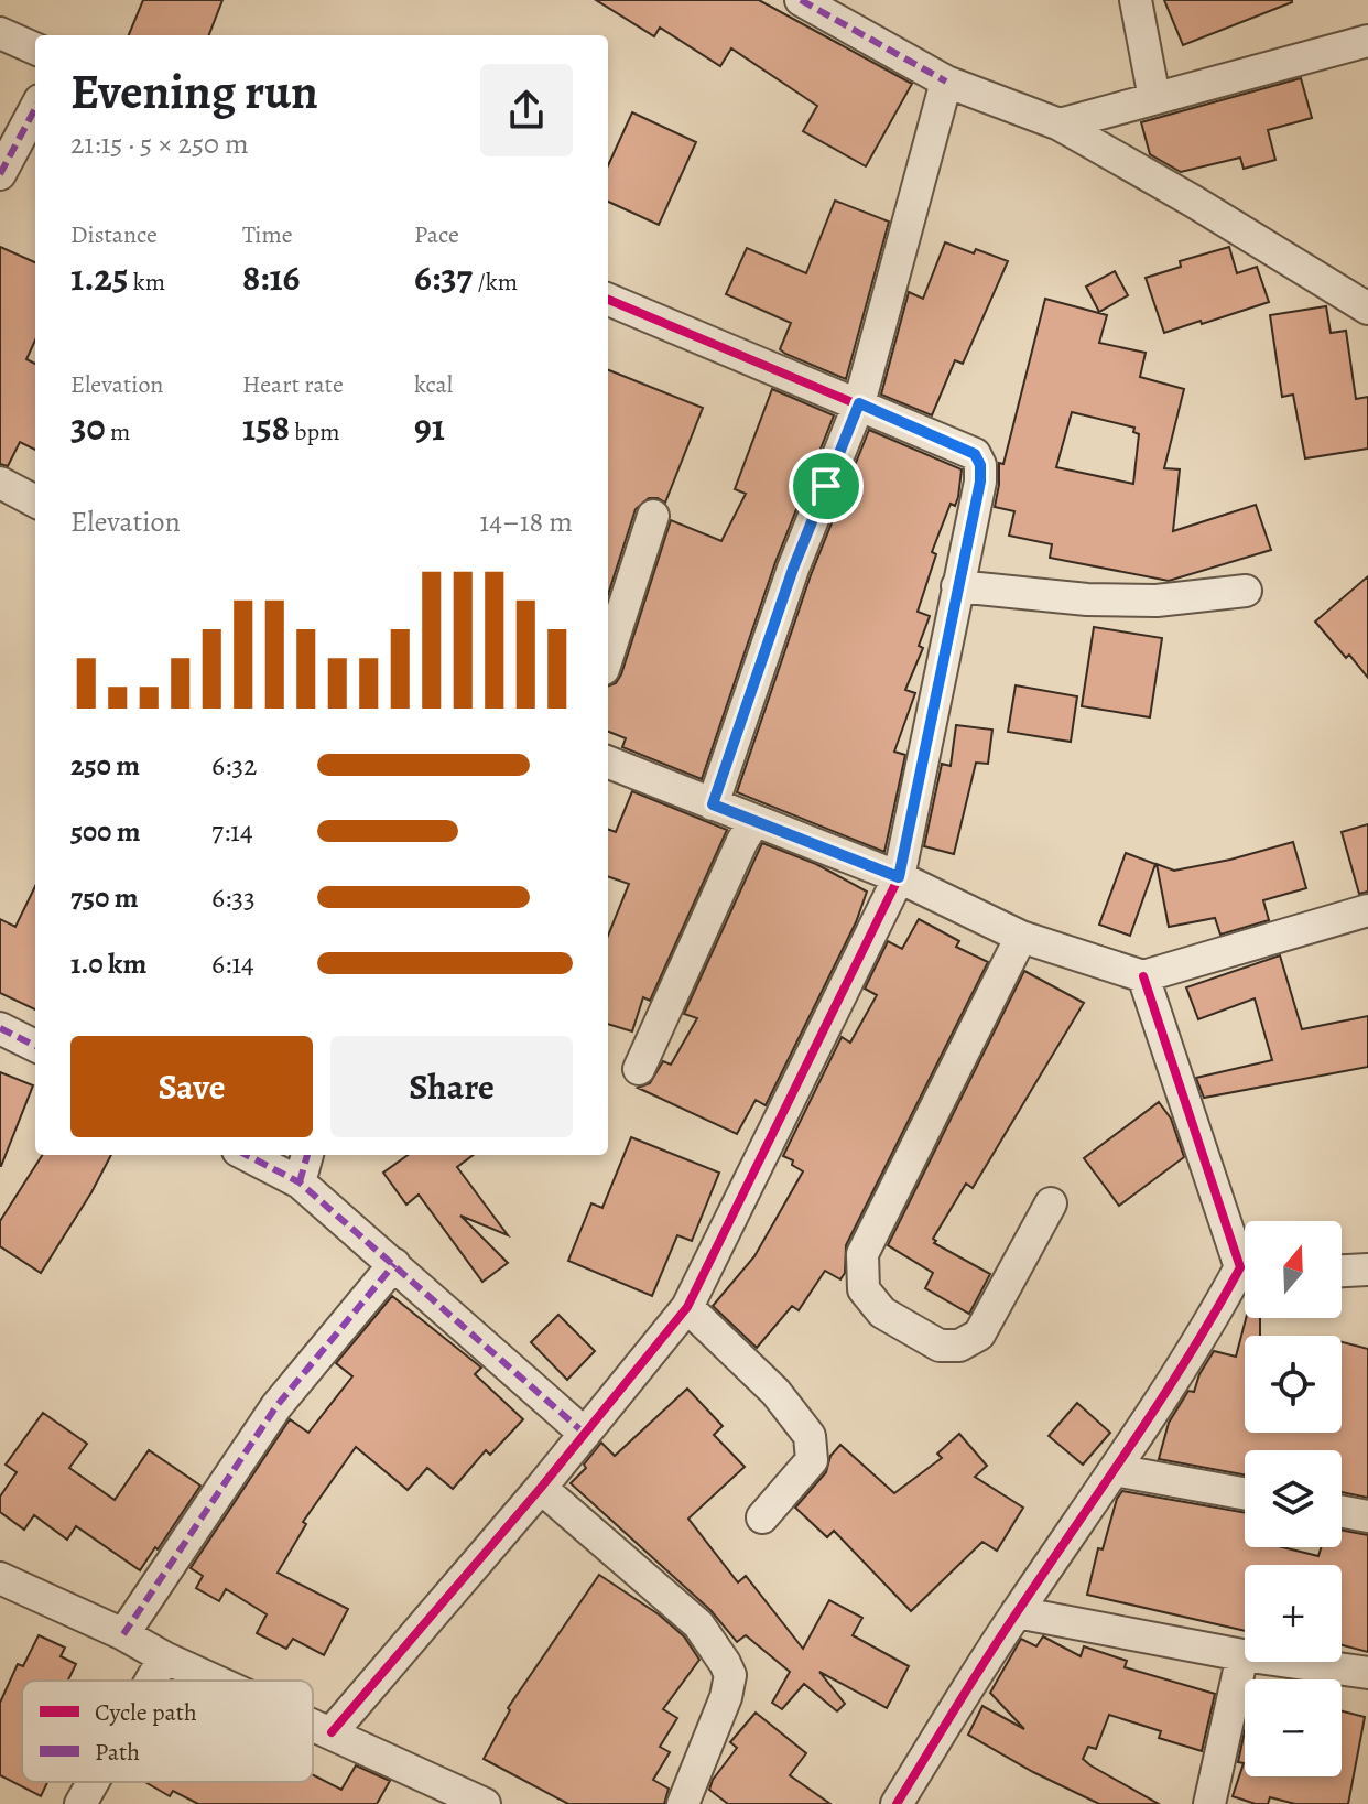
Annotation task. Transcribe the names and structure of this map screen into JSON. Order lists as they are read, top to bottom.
{
  "legend": ["Cycle path", "Path"],
  "north": "top",
  "page": {
    "heading": ["Evening run", "21:15 · 5 × 250 m"],
    "stats": [
      ["Distance", "1.25 km"],
      ["Time", "8:16"],
      ["Pace", "6:37 /km"],
      ["Elevation", "30 m"],
      ["Heart rate", "158 bpm"],
      ["kcal", "91"]
    ],
    "chart": ["Elevation", "14–18 m"],
    "list": [
      {
        "name": "250 m",
        "note": "6:32"
      },
      {
        "name": "500 m",
        "note": "7:14"
      },
      {
        "name": "750 m",
        "note": "6:33"
      },
      {
        "name": "1.0 km",
        "note": "6:14"
      }
    ],
    "buttons": ["Save", "Share"],
    "map_buttons": ["+", "−"]
  }
}
